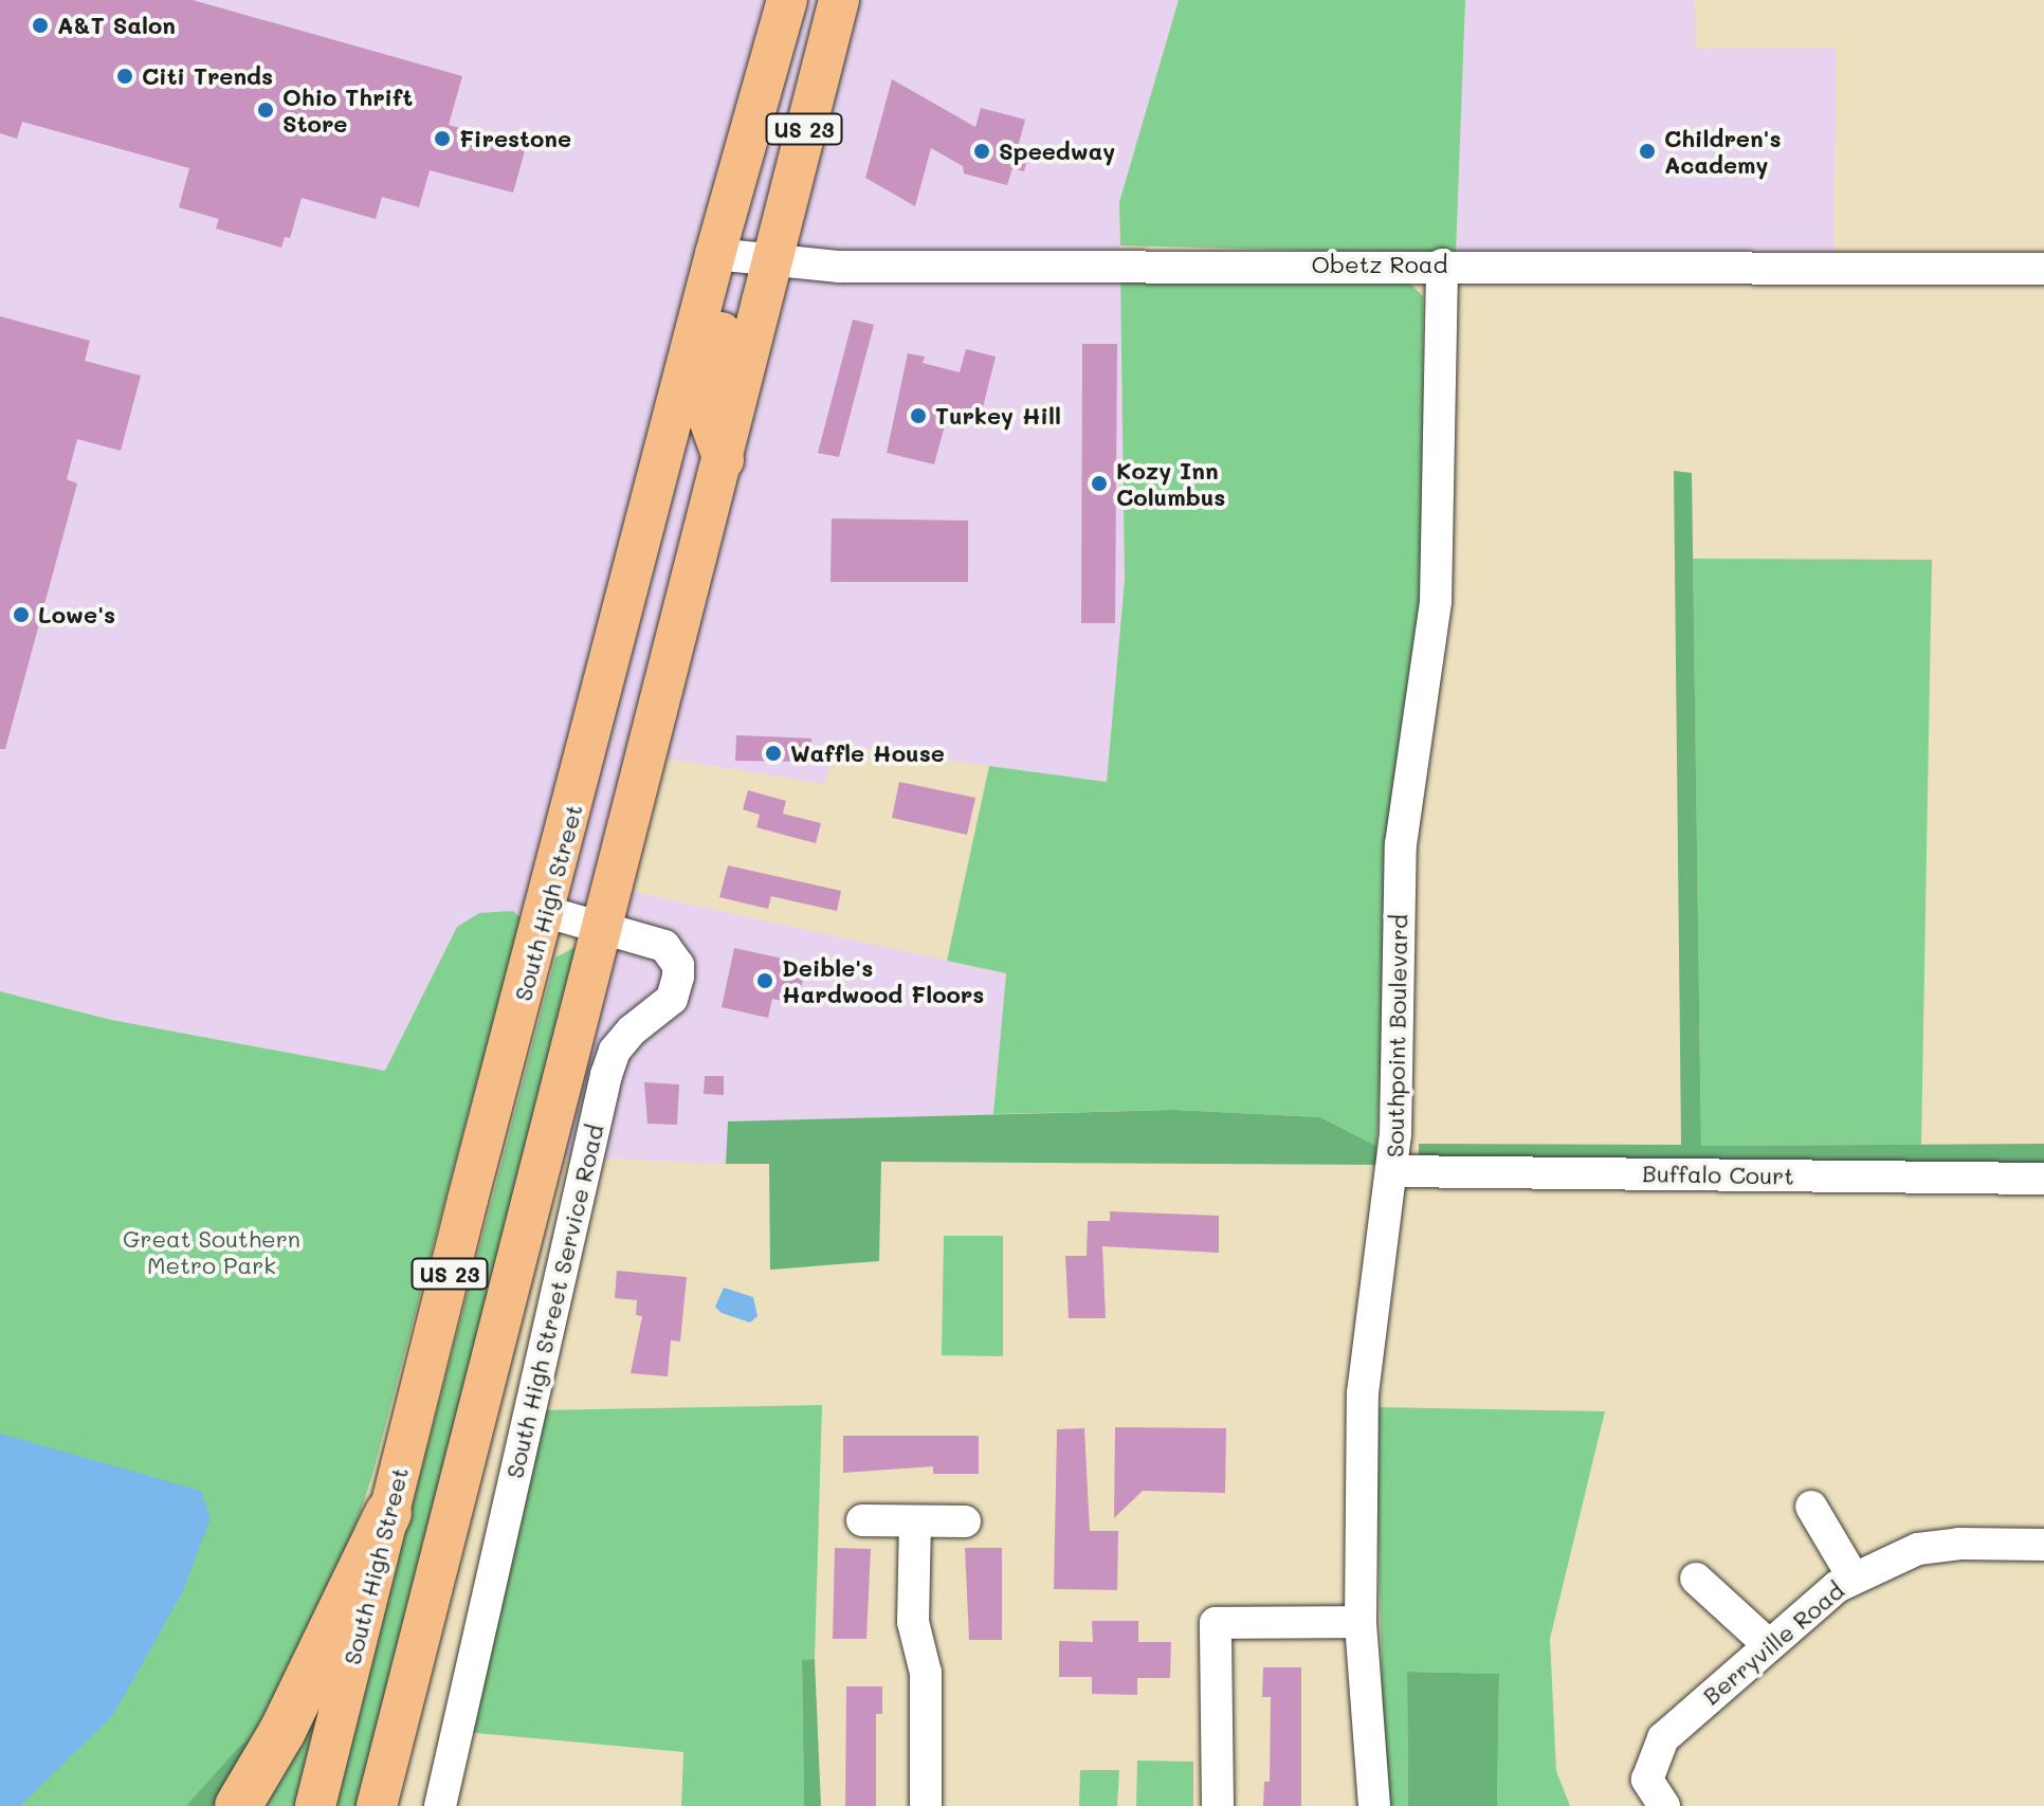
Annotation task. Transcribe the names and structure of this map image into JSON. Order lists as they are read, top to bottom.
{
  "streets": {
    "main road": ["US 23", "South High Street"],
    "street": [
      "Obetz Road",
      "Southpoint Boulevard",
      "Buffalo Court",
      "South High Street Service Road",
      "Berryville Road"
    ]
  },
  "crossings": [
    ["US 23", "Obetz Road"],
    ["US 23", "South High Street Service Road"],
    ["Obetz Road", "South High Street"],
    ["Obetz Road", "Southpoint Boulevard"],
    ["South High Street", "South High Street Service Road"],
    ["Southpoint Boulevard", "Buffalo Court"]
  ],
  "parks": ["Great Southern Metro Park"],
  "places": [
    "A&T Salon",
    "Citi Trends",
    "Ohio Thrift Store",
    "Firestone",
    "Speedway",
    "Children's Academy",
    "Turkey Hill",
    "Kozy Inn Columbus",
    "Lowe's",
    "Waffle House",
    "Deible's Hardwood Floors"
  ]
}
